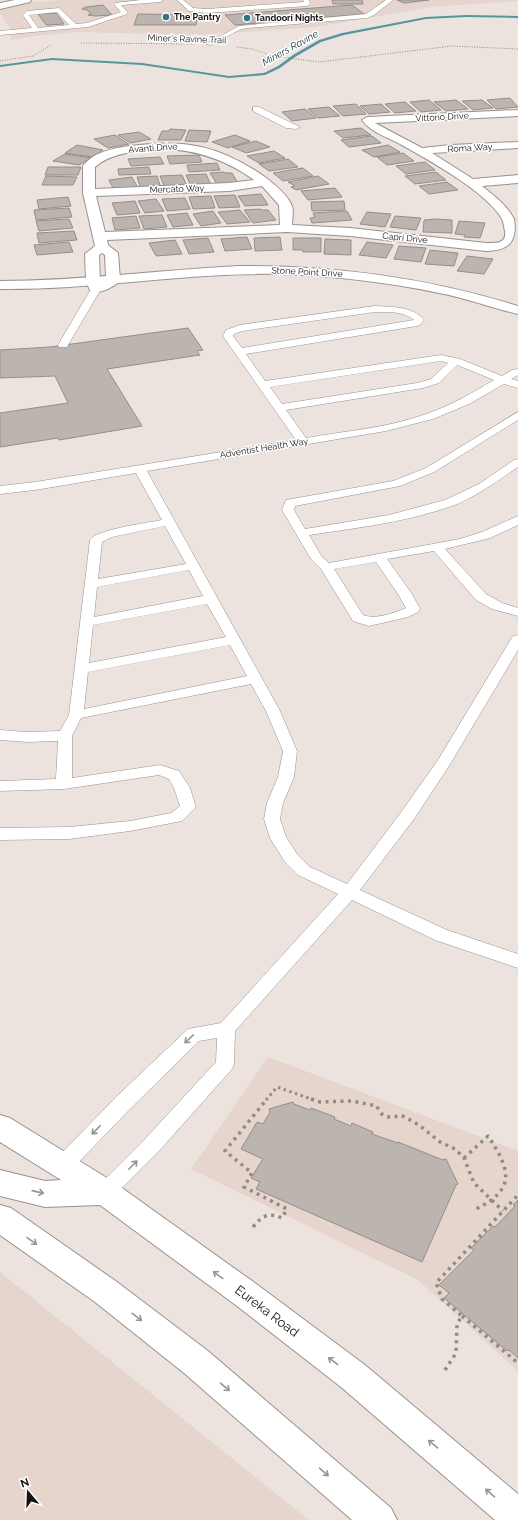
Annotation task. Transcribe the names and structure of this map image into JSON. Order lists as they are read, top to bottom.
{
  "streets": {
    "street": [
      "Vittorio Drive",
      "Avanti Drive",
      "Roma Way",
      "Mercato Way",
      "Capri Drive",
      "Stone Point Drive",
      "Eureka Road"
    ],
    "lane": ["Adventist Health Way"],
    "path": ["Miner's Ravine Trail"]
  },
  "crossings": [
    ["Vittorio Drive", "Capri Drive"],
    ["Avanti Drive", "Mercato Way"],
    ["Avanti Drive", "Capri Drive"],
    ["Roma Way", "Capri Drive"]
  ],
  "water": ["Miners Ravine"],
  "places": ["The Pantry", "Tandoori Nights"],
  "north": "top"
}
